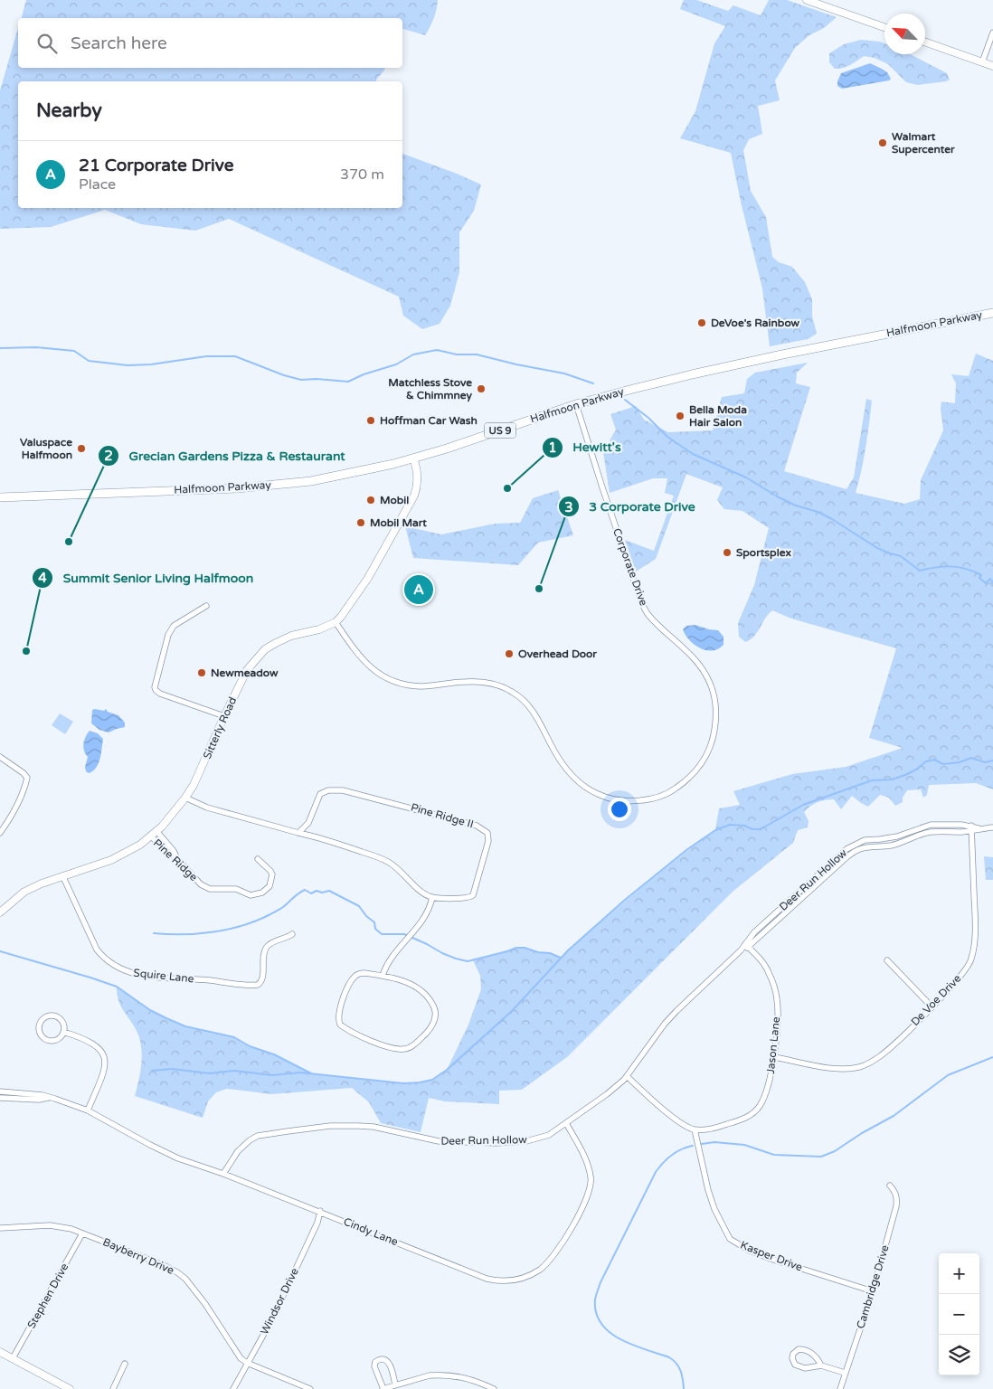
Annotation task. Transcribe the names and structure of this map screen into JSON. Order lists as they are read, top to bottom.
{
  "streets": {
    "main road": ["Halfmoon Parkway", "US 9"],
    "street": [
      "Corporate Drive",
      "Sitterly Road",
      "Pine Ridge II",
      "Pine Ridge",
      "Deer Run Hollow",
      "Squire Lane",
      "De Voe Drive",
      "Jason Lane",
      "Cindy Lane",
      "Bayberry Drive",
      "Kasper Drive",
      "Cambridge Drive",
      "Stephen Drive",
      "Windsor Drive"
    ]
  },
  "crossings": [
    ["Halfmoon Parkway", "Corporate Drive"],
    ["Corporate Drive", "Sitterly Road"],
    ["Sitterly Road", "Pine Ridge"],
    ["Sitterly Road", "Squire Lane"],
    ["Deer Run Hollow", "De Voe Drive"],
    ["Deer Run Hollow", "Jason Lane"],
    ["Deer Run Hollow", "Cindy Lane"],
    ["De Voe Drive", "Jason Lane"],
    ["Jason Lane", "Kasper Drive"],
    ["Cindy Lane", "Windsor Drive"],
    ["Bayberry Drive", "Stephen Drive"],
    ["Bayberry Drive", "Windsor Drive"],
    ["Kasper Drive", "Cambridge Drive"]
  ],
  "places": [
    "Walmart Supercenter",
    "DeVoe's Rainbow",
    "Matchless Stove & Chimmney",
    "Bella Moda Hair Salon",
    "Hoffman Car Wash",
    "Valuspace Halfmoon",
    "Hewitt's",
    "Mobil",
    "Mobil Mart",
    "Grecian Gardens Pizza & Restaurant",
    "Sportsplex",
    "3 Corporate Drive",
    "Summit Senior Living Halfmoon",
    "Overhead Door",
    "Newmeadow"
  ],
  "north": "top left",
  "page": {
    "search": "Search here",
    "heading": "Nearby",
    "list": [
      {
        "mark": "A",
        "name": "21 Corporate Drive",
        "note": "Place",
        "value": "370 m"
      }
    ],
    "pins": "A",
    "map_buttons": ["+", "−"]
  }
}
